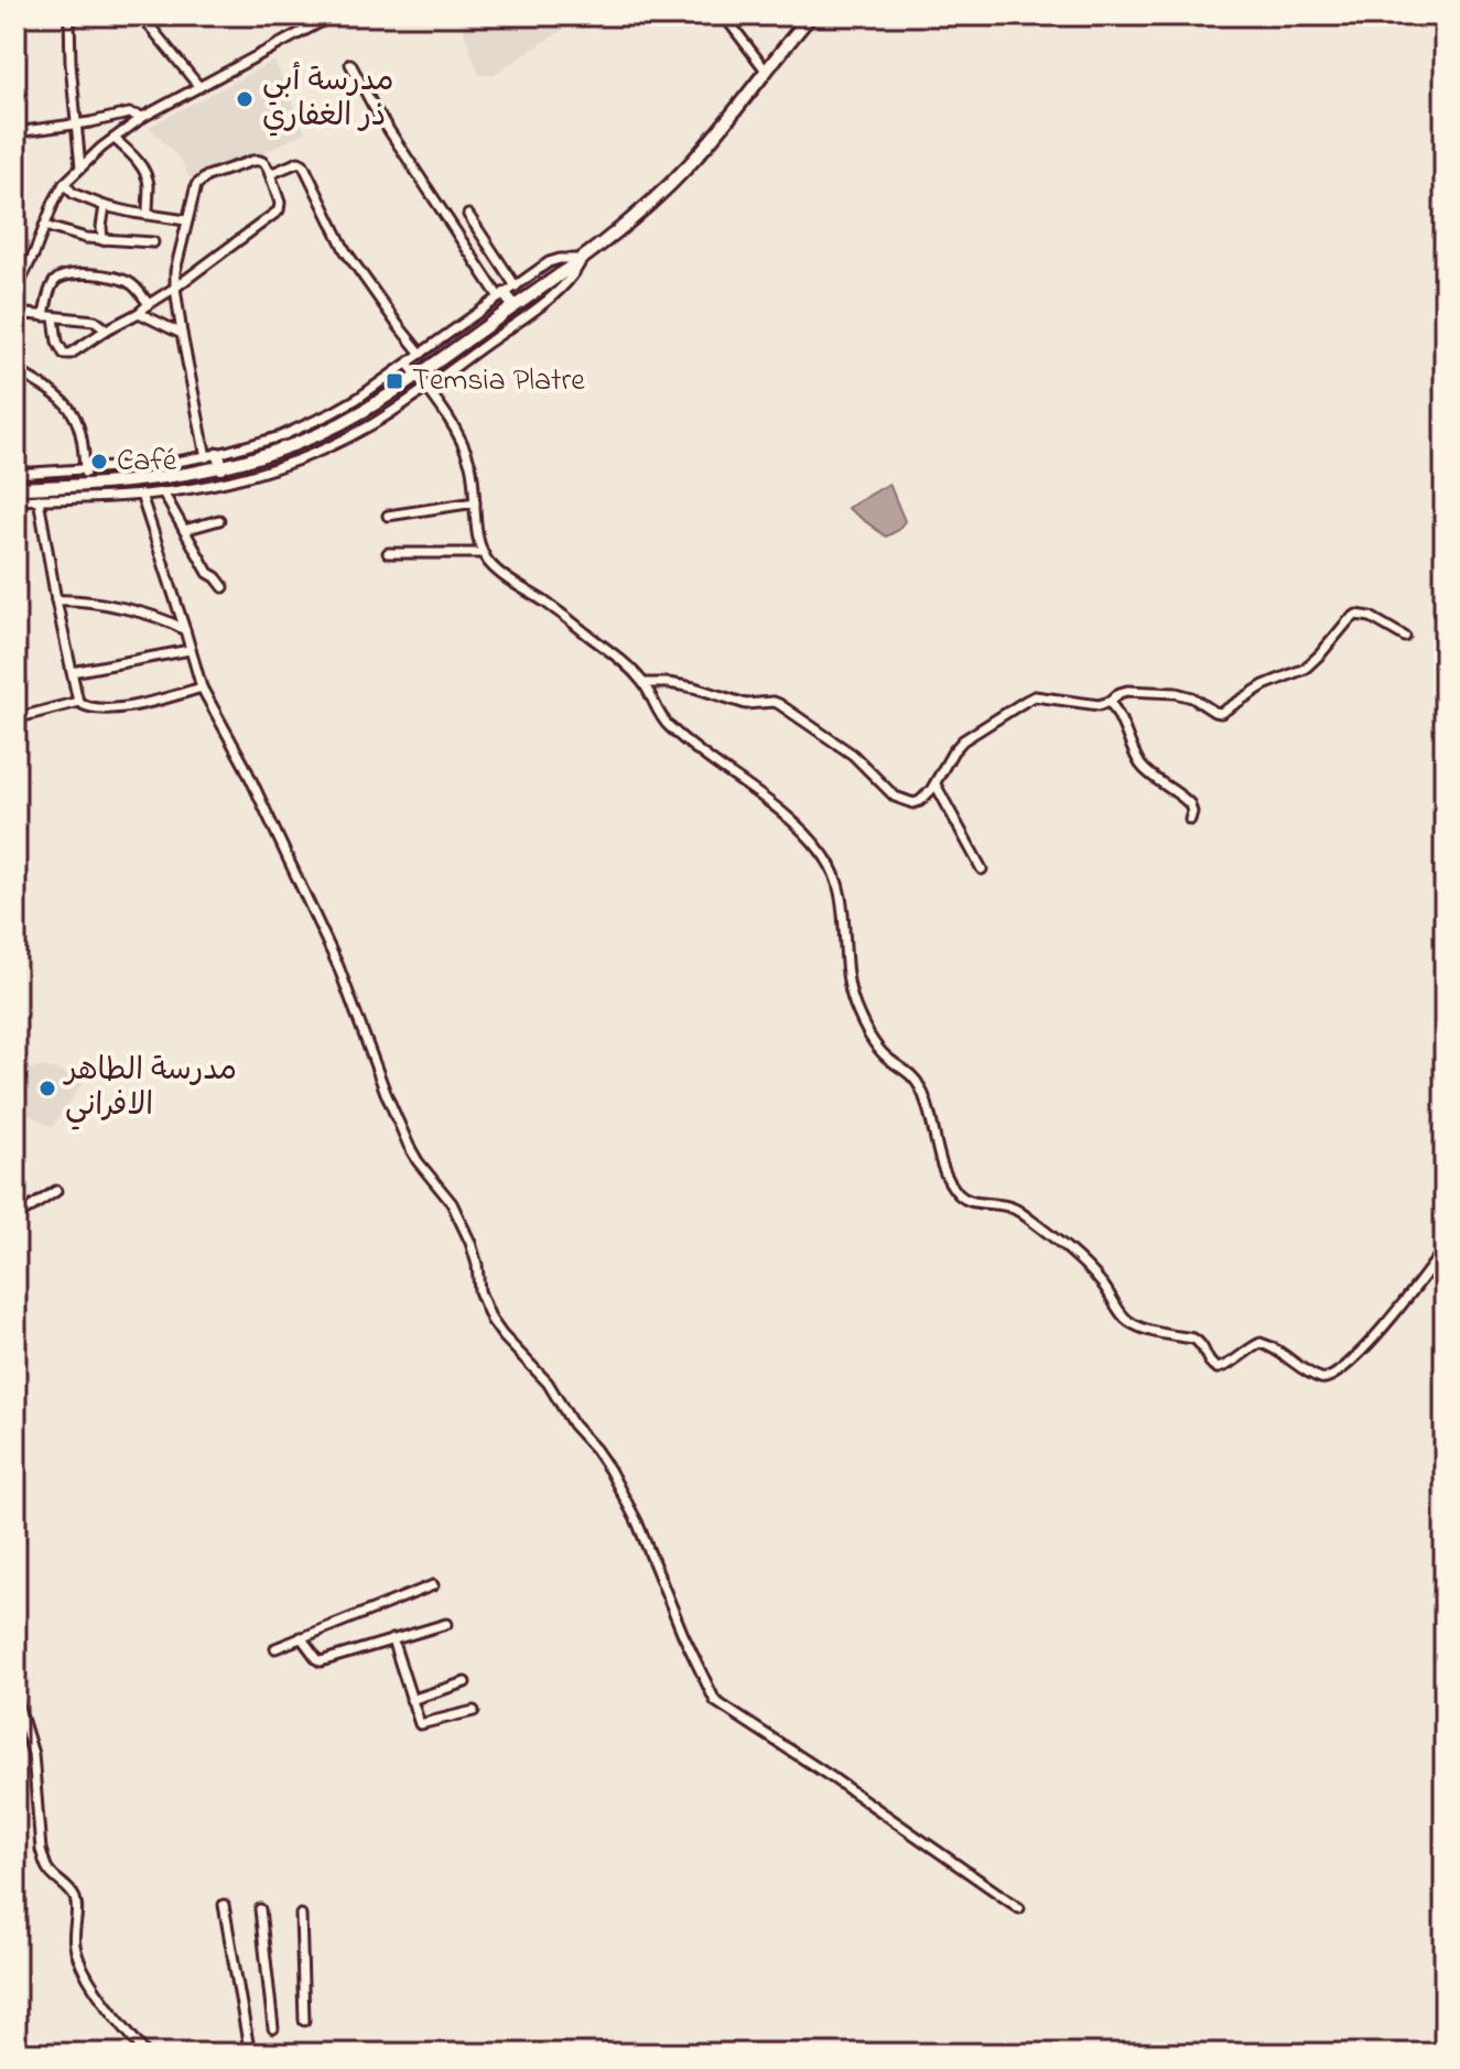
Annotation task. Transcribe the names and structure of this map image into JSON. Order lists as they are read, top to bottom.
{
  "places": {
    "other": ["مدرسة أبي ذر الغفاري", "Café", "مدرسة الطاهر الافراني"],
    "transit": ["Temsia Platre"]
  }
}
